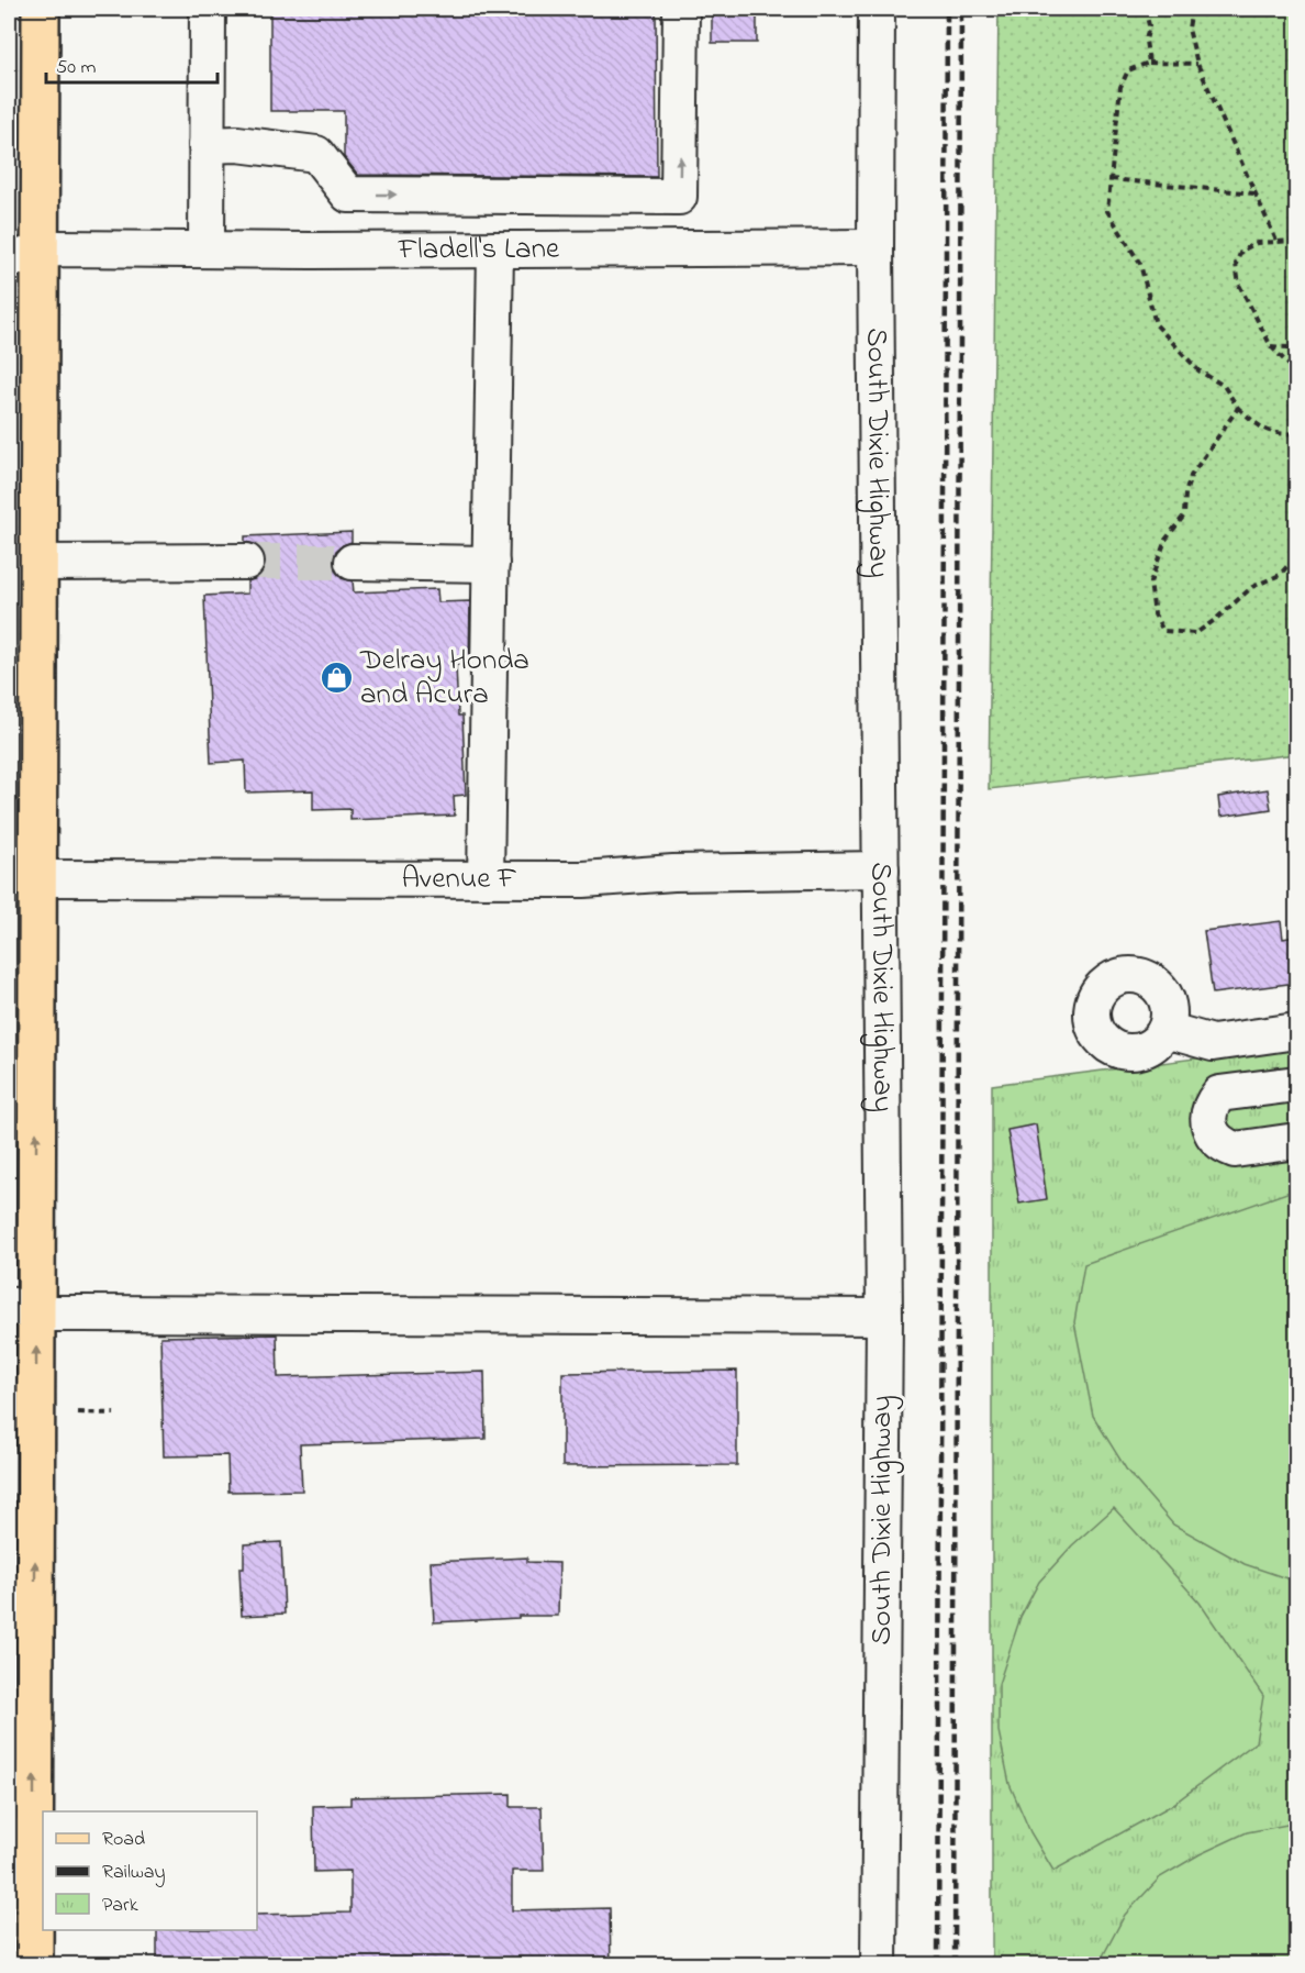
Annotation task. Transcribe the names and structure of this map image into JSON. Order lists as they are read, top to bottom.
{
  "streets": {
    "street": ["Fladell's Lane", "South Dixie Highway", "Avenue F"]
  },
  "crossings": [
    ["Fladell's Lane", "South Dixie Highway"],
    ["South Dixie Highway", "Avenue F"]
  ],
  "places": {
    "shop": ["Delray Honda and Acura"]
  },
  "legend": ["Road", "Railway", "Park"],
  "scale_bar": "50 m"
}
